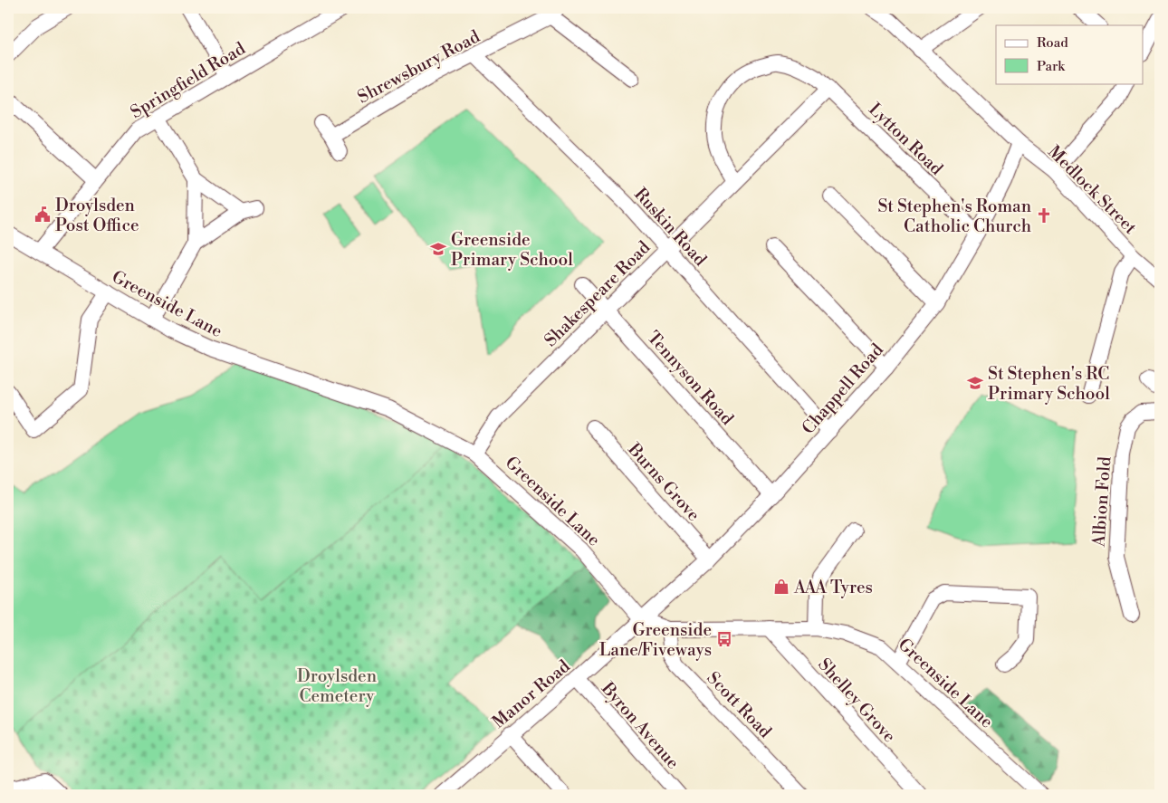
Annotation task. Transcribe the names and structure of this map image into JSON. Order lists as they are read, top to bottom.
{
  "streets": {
    "street": [
      "Shrewsbury Road",
      "Springfield Road",
      "Lytton Road",
      "Medlock Street",
      "Ruskin Road",
      "Shakespeare Road",
      "Greenside Lane",
      "Tennyson Road",
      "Chappell Road",
      "Burns Grove",
      "Albion Fold",
      "Manor Road",
      "Shelley Grove",
      "Scott Road",
      "Byron Avenue"
    ]
  },
  "crossings": [
    ["Shrewsbury Road", "Ruskin Road"],
    ["Springfield Road", "Greenside Lane"],
    ["Lytton Road", "Shakespeare Road"],
    ["Lytton Road", "Chappell Road"],
    ["Medlock Street", "Chappell Road"],
    ["Ruskin Road", "Shakespeare Road"],
    ["Ruskin Road", "Chappell Road"],
    ["Shakespeare Road", "Greenside Lane"],
    ["Shakespeare Road", "Tennyson Road"],
    ["Greenside Lane", "Chappell Road"],
    ["Greenside Lane", "Manor Road"],
    ["Greenside Lane", "Shelley Grove"],
    ["Greenside Lane", "Scott Road"],
    ["Tennyson Road", "Chappell Road"],
    ["Chappell Road", "Burns Grove"],
    ["Chappell Road", "Manor Road"],
    ["Manor Road", "Byron Avenue"]
  ],
  "parks": ["Droylsden Cemetery"],
  "places": {
    "public building": ["Droylsden Post Office"],
    "church": ["St Stephen's Roman Catholic Church"],
    "school or university": ["Greenside Primary School", "St Stephen's RC Primary School"],
    "shop": ["AAA Tyres"],
    "bus stop": ["Greenside Lane/Fiveways"]
  },
  "legend": ["Road", "Park"]
}
